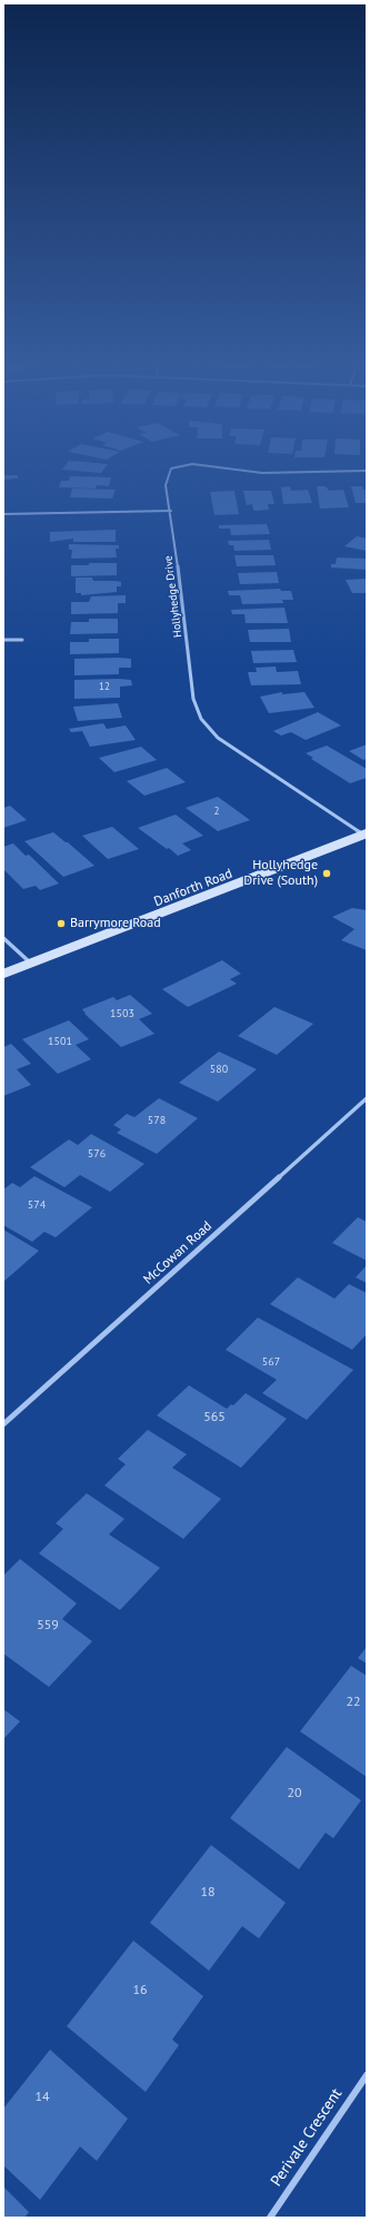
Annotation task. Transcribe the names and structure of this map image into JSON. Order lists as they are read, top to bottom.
{
  "streets": {
    "main road": ["Danforth Road"],
    "street": ["Hollyhedge Drive", "McCowan Road", "Perivale Crescent"]
  },
  "crossings": [
    ["Hollyhedge Drive", "Danforth Road"]
  ],
  "places": ["Hollyhedge Drive (South)", "Barrymore Road"],
  "house_numbers": [
    "12",
    "2",
    "1503",
    "1501",
    "580",
    "578",
    "576",
    "574",
    "567",
    "565",
    "559",
    "22",
    "20",
    "18",
    "16",
    "14"
  ]
}
